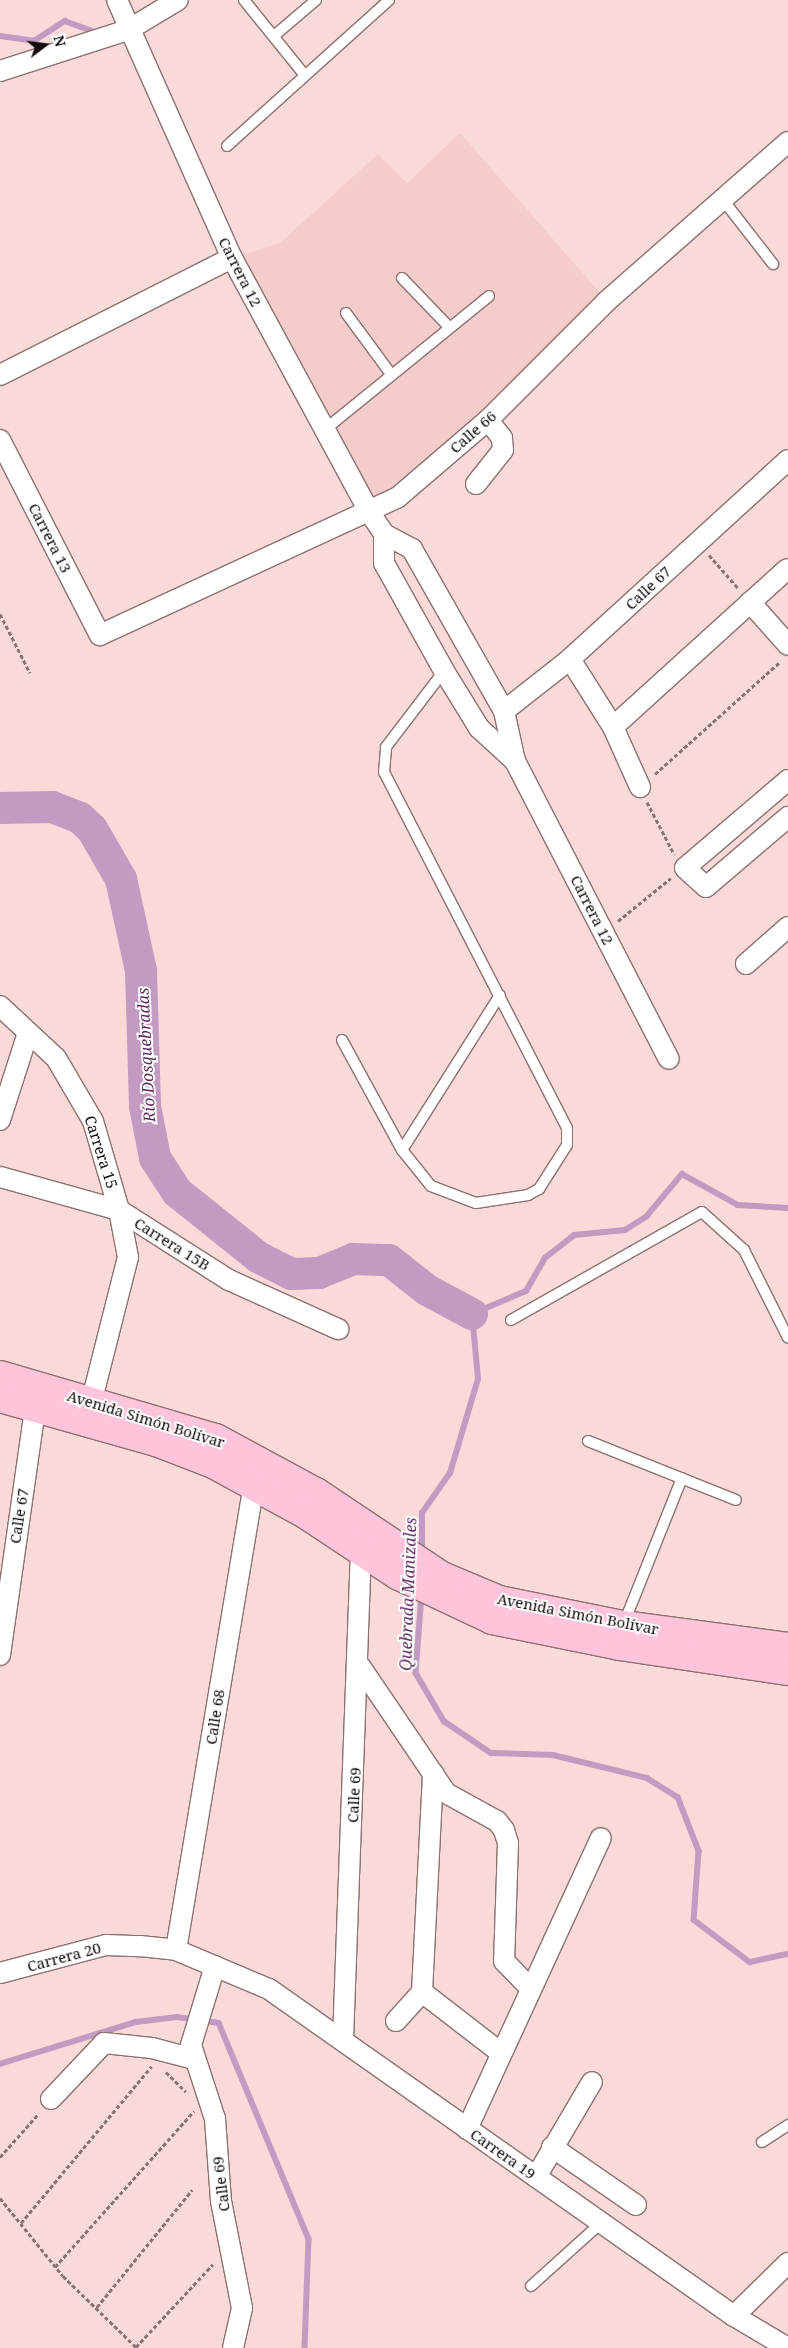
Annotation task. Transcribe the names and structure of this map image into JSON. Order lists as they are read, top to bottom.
{
  "streets": {
    "main road": ["Avenida Simón Bolívar"],
    "street": [
      "Carrera 12",
      "Calle 66",
      "Carrera 13",
      "Calle 67",
      "Carrera 15",
      "Carrera 15B",
      "Calle 68",
      "Calle 69",
      "Carrera 20",
      "Carrera 19"
    ]
  },
  "crossings": [
    ["Carrera 12", "Calle 66"],
    ["Carrera 12", "Calle 67"],
    ["Calle 66", "Carrera 13"],
    ["Calle 67", "Avenida Simón Bolívar"],
    ["Carrera 15", "Carrera 15B"],
    ["Avenida Simón Bolívar", "Calle 68"],
    ["Avenida Simón Bolívar", "Calle 69"],
    ["Calle 68", "Carrera 20"],
    ["Calle 69", "Carrera 20"],
    ["Calle 69", "Carrera 19"],
    ["Carrera 20", "Carrera 19"]
  ],
  "water": ["Río Dosquebradas", "Quebrada Manizales"],
  "north": "right"
}
